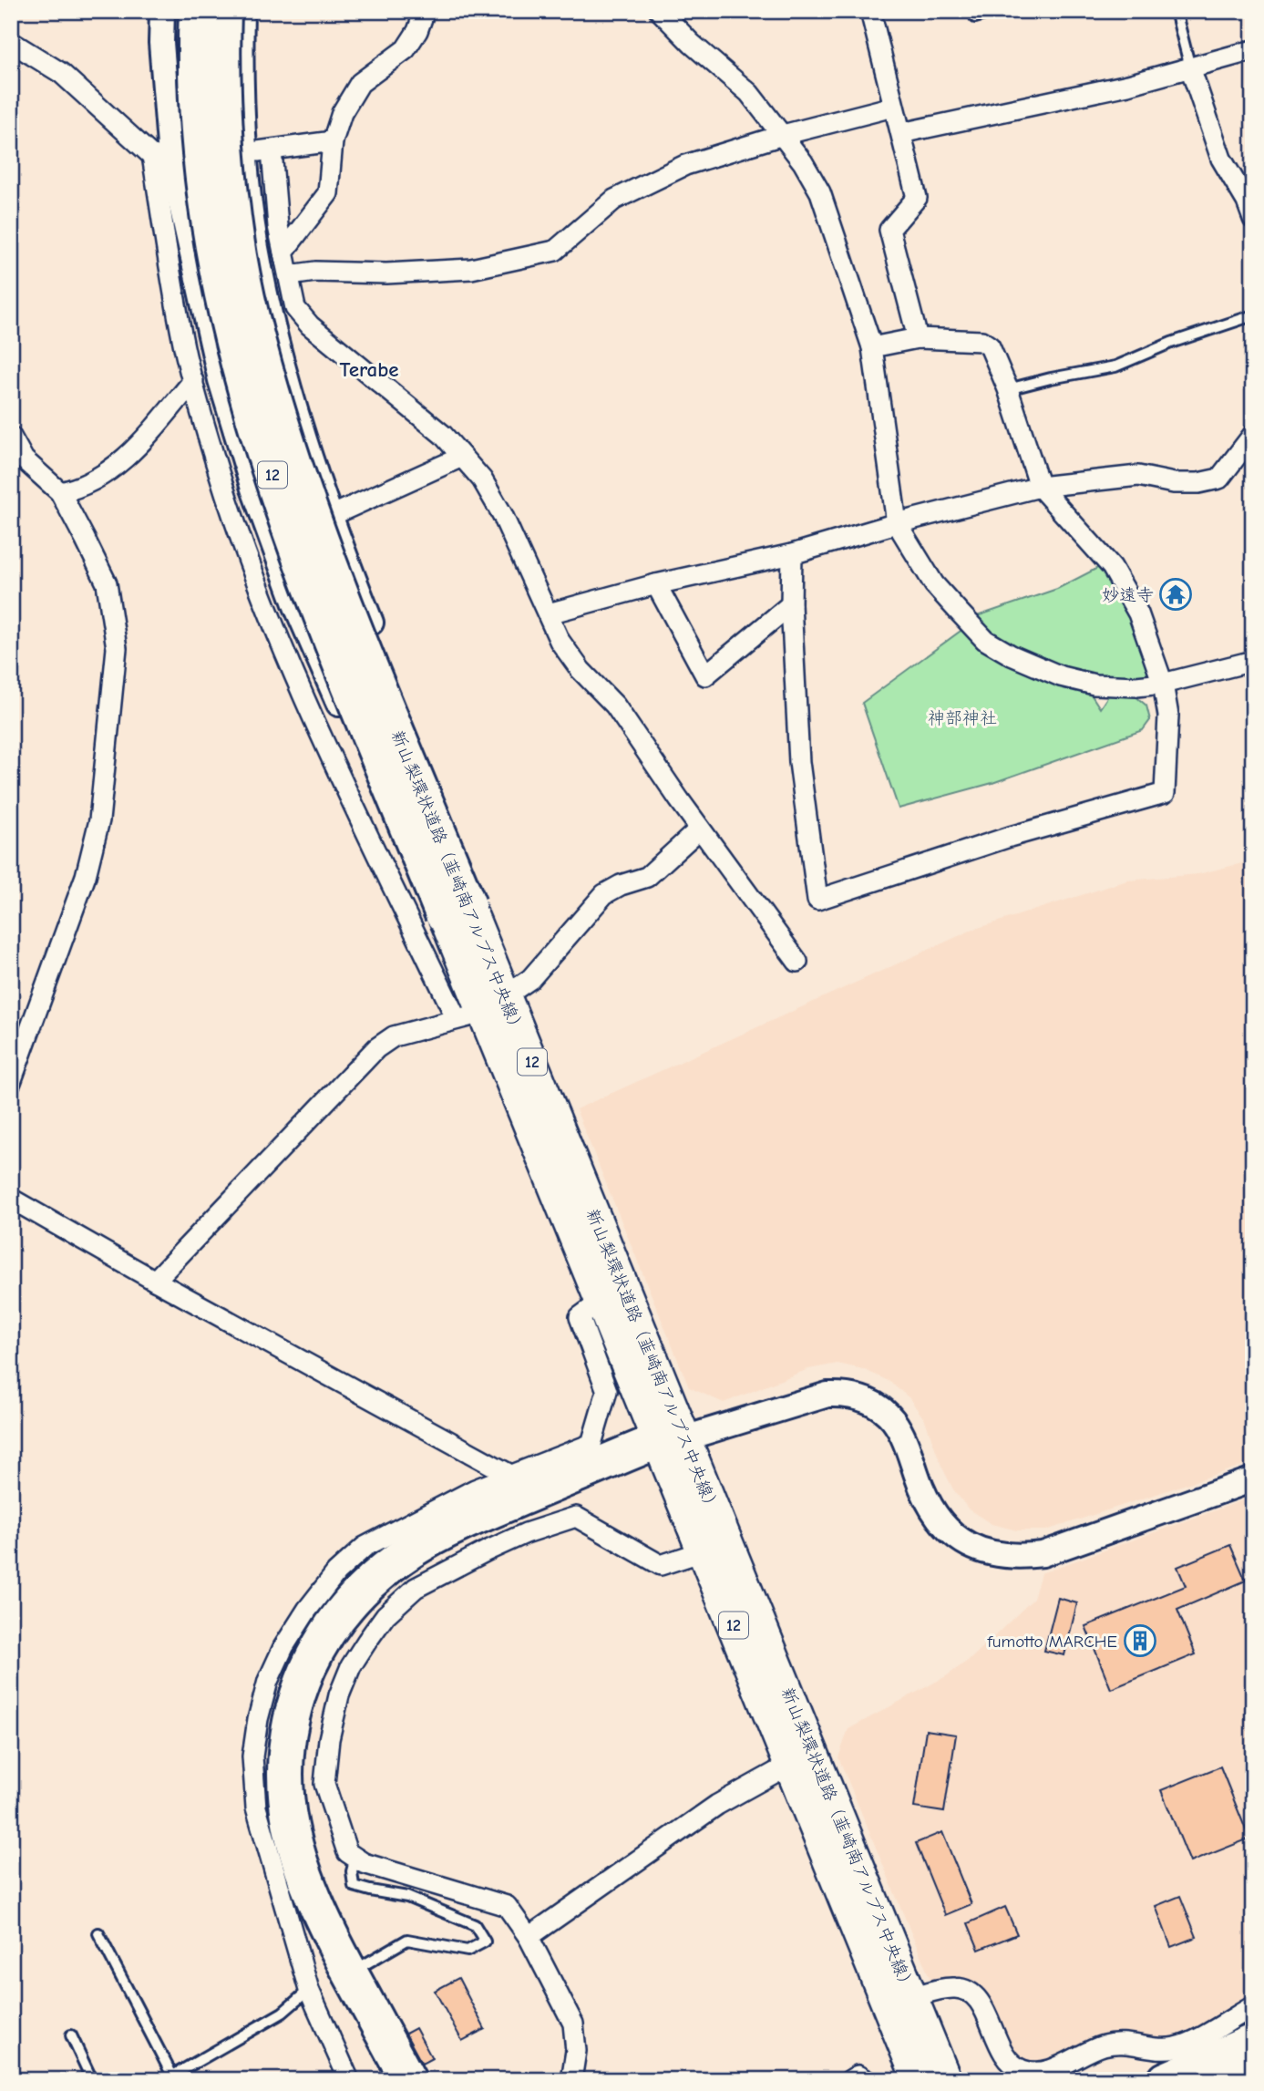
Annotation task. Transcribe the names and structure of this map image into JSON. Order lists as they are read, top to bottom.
{
  "streets": {
    "highway": ["12", "新山梨環状道路（韮崎南アルプス中央線）"]
  },
  "districts": ["Terabe"],
  "parks": ["神部神社"],
  "places": {
    "temple": ["妙遠寺"],
    "building": ["fumotto MARCHE"]
  }
}
